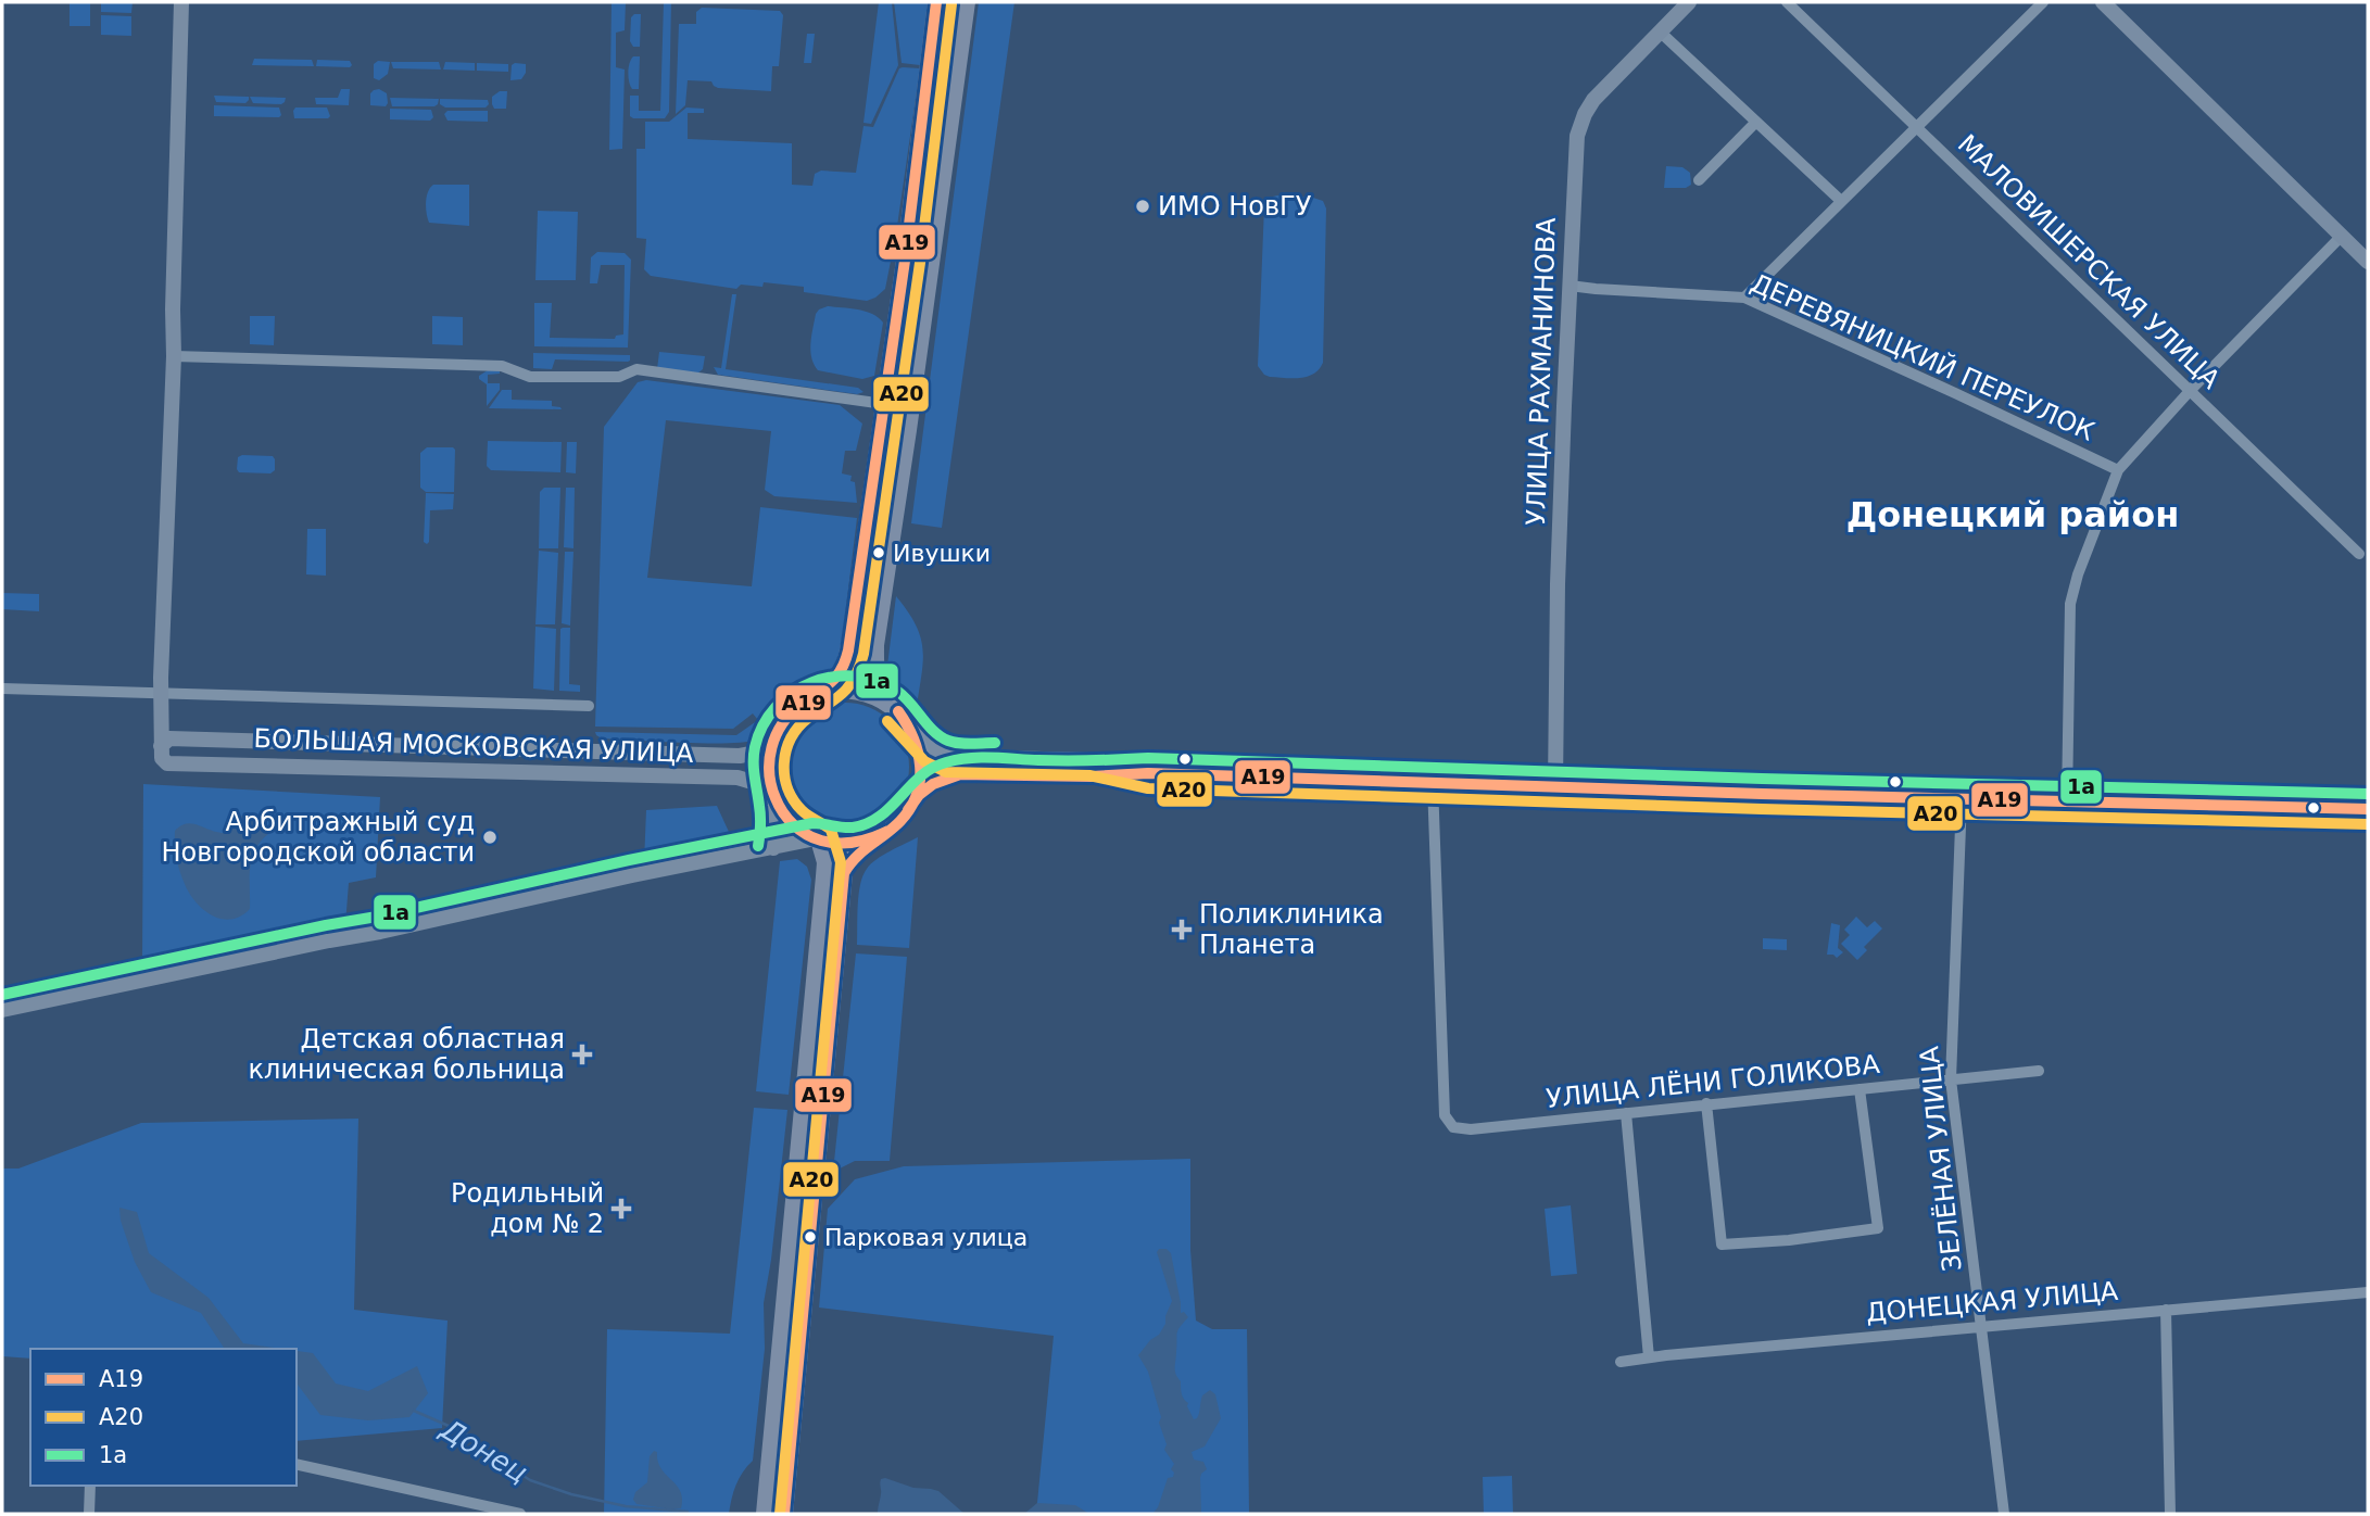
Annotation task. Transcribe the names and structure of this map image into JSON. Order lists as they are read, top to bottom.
{
  "streets": {
    "street": [
      "МАЛОВИШЕРСКАЯ УЛИЦА",
      "ДЕРЕВЯНИЦКИЙ ПЕРЕУЛОК",
      "УЛИЦА РАХМАНИНОВА",
      "БОЛЬШАЯ МОСКОВСКАЯ УЛИЦА",
      "УЛИЦА ЛЁНИ ГОЛИКОВА",
      "ЗЕЛЁНАЯ УЛИЦА",
      "ДОНЕЦКАЯ УЛИЦА"
    ]
  },
  "crossings": [
    ["ДЕРЕВЯНИЦКИЙ ПЕРЕУЛОК", "УЛИЦА РАХМАНИНОВА"],
    ["УЛИЦА ЛЁНИ ГОЛИКОВА", "ЗЕЛЁНАЯ УЛИЦА"],
    ["ЗЕЛЁНАЯ УЛИЦА", "ДОНЕЦКАЯ УЛИЦА"]
  ],
  "districts": ["Донецкий район"],
  "water": ["Донец"],
  "places": {
    "other": [
      "ИМО НовГУ",
      "Ивушки",
      "Арбитражный суд Новгородской области",
      "Парковая улица"
    ],
    "health": ["Поликлиника Планета", "Детская областная клиническая больница", "Родильный дом № 2"]
  },
  "lines": ["transit line A19", "transit line А20", "transit line 1a"],
  "legend": ["A19", "А20", "1a"]
}
